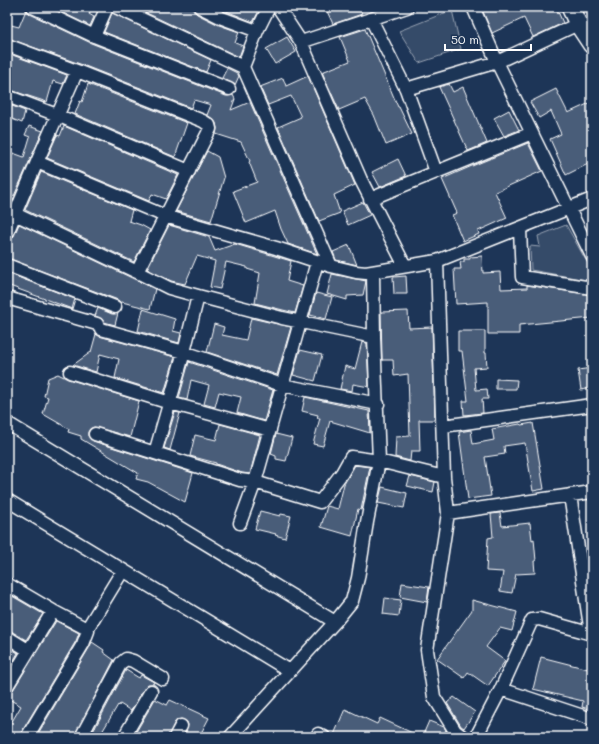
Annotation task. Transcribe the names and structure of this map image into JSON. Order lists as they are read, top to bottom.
{
  "scale_bar": "50 m"
}
